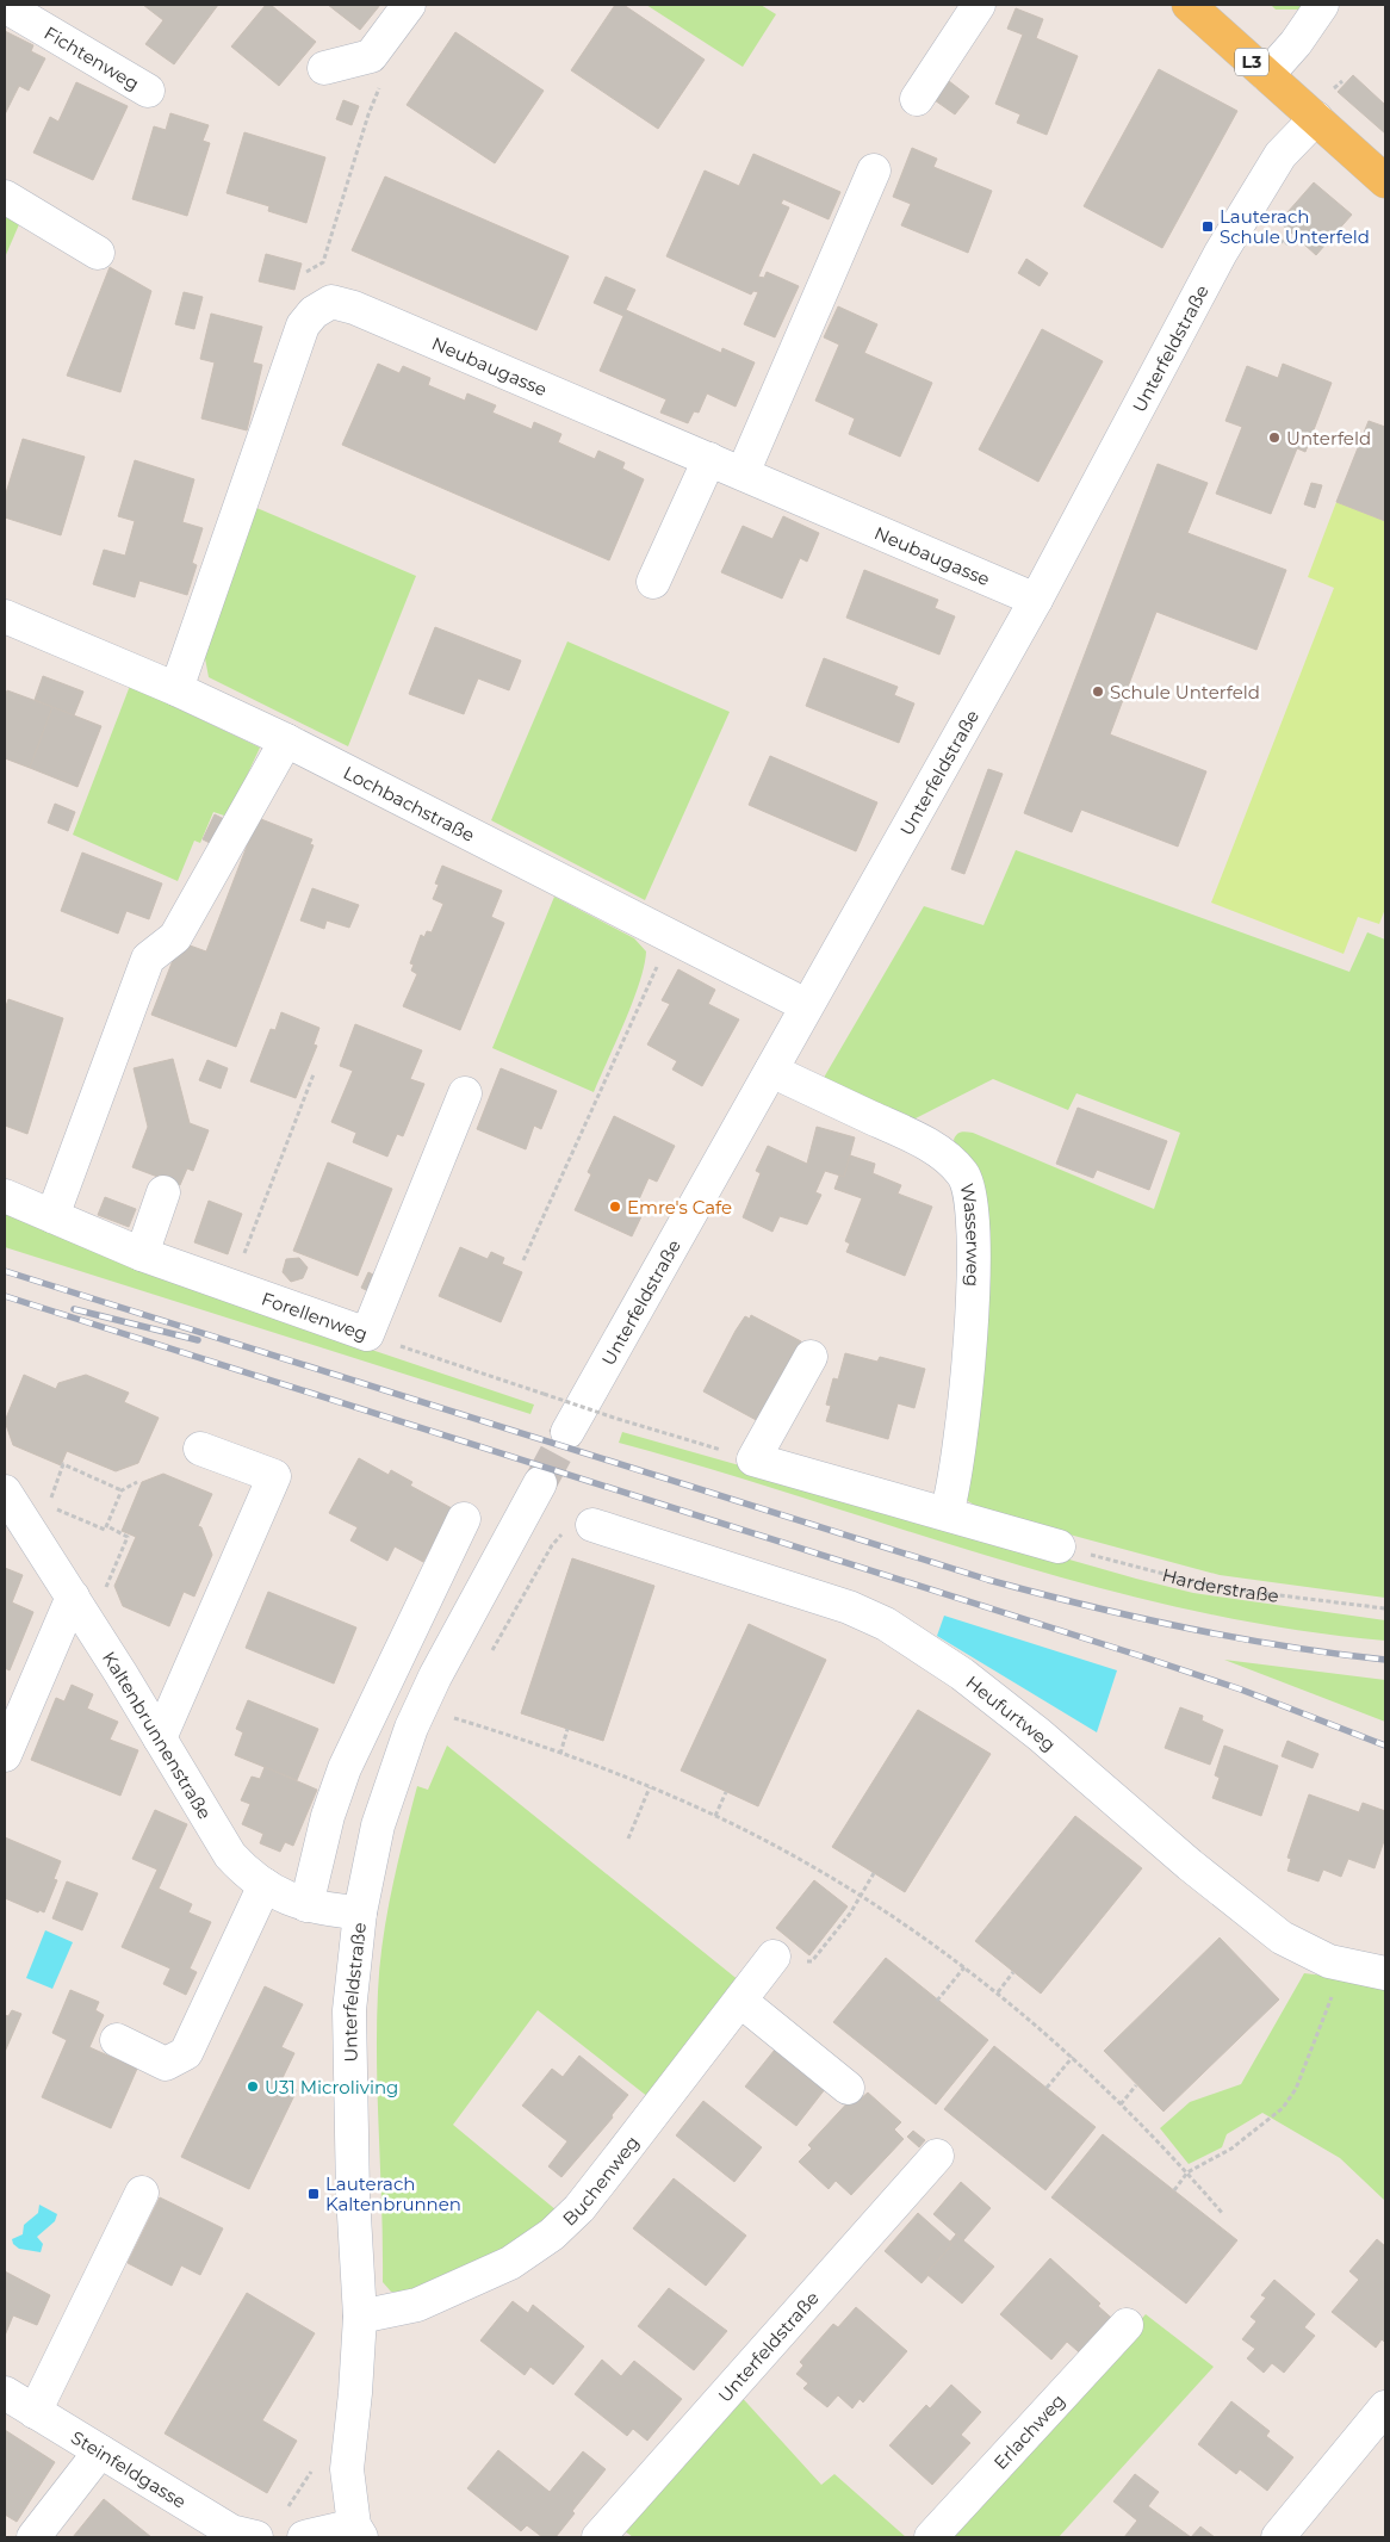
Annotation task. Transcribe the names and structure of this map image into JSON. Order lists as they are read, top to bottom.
{
  "streets": {
    "main road": ["L3"],
    "street": [
      "Fichtenweg",
      "Unterfeldstraße",
      "Neubaugasse",
      "Lochbachstraße",
      "Wasserweg",
      "Forellenweg",
      "Heufurtweg",
      "Kaltenbrunnenstraße",
      "Buchenweg",
      "Erlachweg",
      "Steinfeldgasse"
    ],
    "path": ["Harderstraße"]
  },
  "crossings": [
    ["L3", "Unterfeldstraße"],
    ["Unterfeldstraße", "Neubaugasse"],
    ["Unterfeldstraße", "Lochbachstraße"],
    ["Unterfeldstraße", "Wasserweg"],
    ["Unterfeldstraße", "Kaltenbrunnenstraße"],
    ["Unterfeldstraße", "Buchenweg"],
    ["Neubaugasse", "Lochbachstraße"]
  ],
  "places": {
    "transit": ["Lauterach Schule Unterfeld", "Lauterach Kaltenbrunnen"],
    "other": [
      "Unterfeld",
      "Schule Unterfeld",
      "Emre's Cafe",
      "U31 Microliving"
    ]
  }
}
